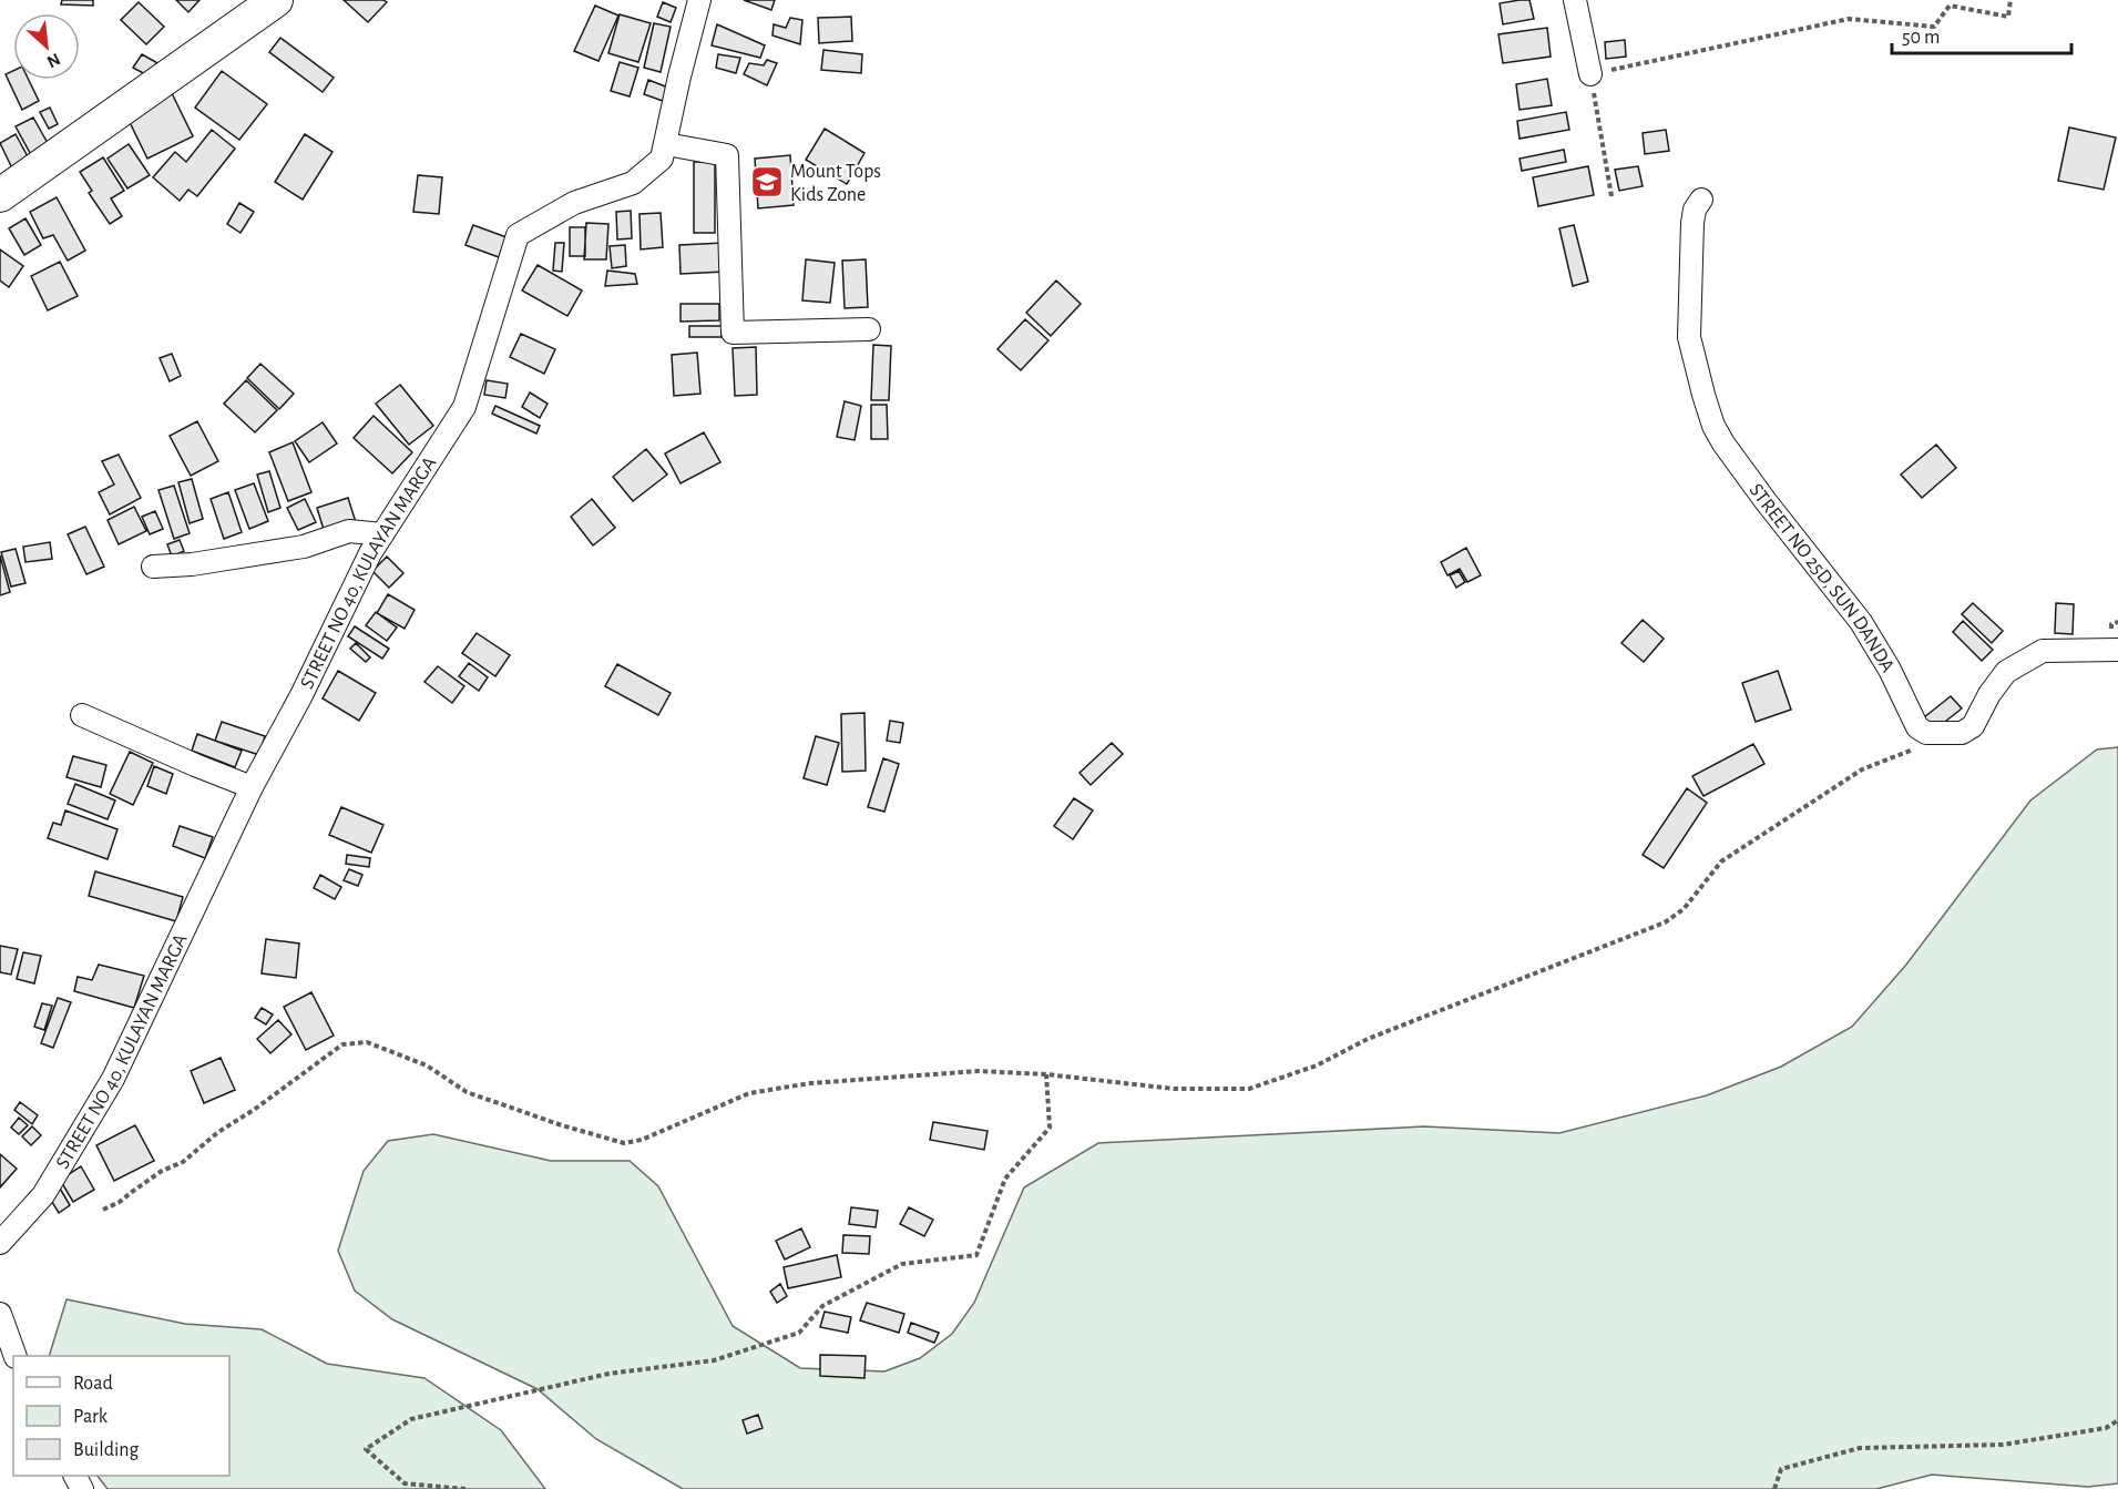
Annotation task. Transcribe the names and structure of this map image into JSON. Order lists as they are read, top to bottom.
{
  "streets": {
    "street": ["STREET NO 40, KULAYAN MARGA", "STREET NO 25D, SUN DANDA"]
  },
  "places": {
    "school or university": ["Mount Tops Kids Zone"]
  },
  "legend": ["Road", "Park", "Building"],
  "scale_bar": "50 m",
  "north": "bottom right"
}
